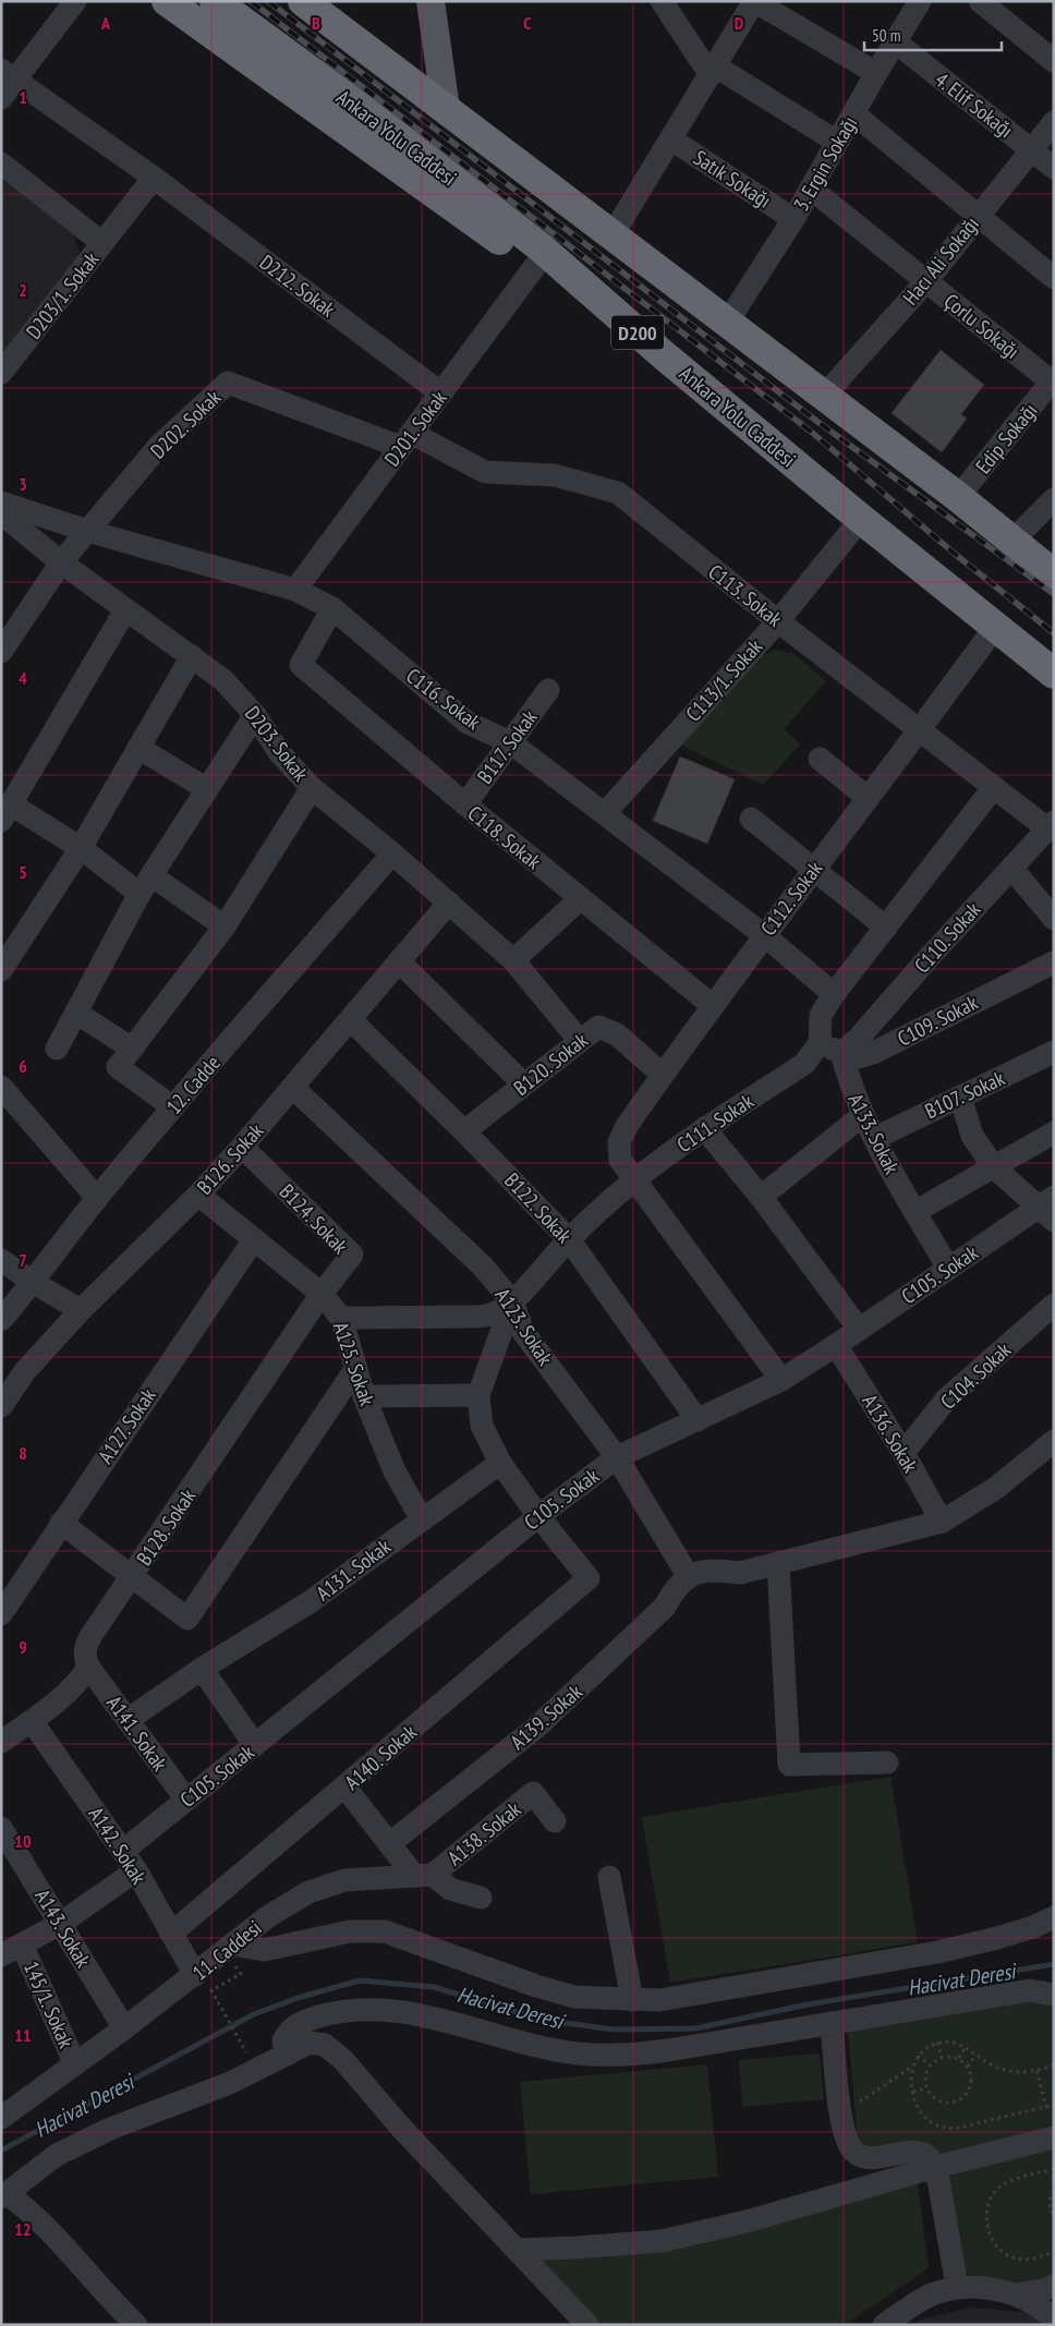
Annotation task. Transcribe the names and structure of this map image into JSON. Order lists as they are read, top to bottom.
{
  "streets": {
    "highway": ["Ankara Yolu Caddesi", "D200"],
    "street": [
      "4. Elif Sokağı",
      "3. Ergin Sokağı",
      "Satık Sokağı",
      "Hacı Ali Sokağı",
      "D212. Sokak",
      "D203/1. Sokak",
      "Çorlu Sokağı",
      "D202. Sokak",
      "D201. Sokak",
      "Edip Sokağı",
      "C113. Sokak",
      "C113/1. Sokak",
      "C116. Sokak",
      "D203. Sokak",
      "B117. Sokak",
      "C118. Sokak",
      "C112. Sokak",
      "C110. Sokak",
      "C109. Sokak",
      "B120. Sokak",
      "12. Cadde",
      "B107. Sokak",
      "C111. Sokak",
      "A133. Sokak",
      "B126. Sokak",
      "B122. Sokak",
      "B124. Sokak",
      "C105. Sokak",
      "A123. Sokak",
      "A125. Sokak",
      "C104. Sokak",
      "A127. Sokak",
      "A136. Sokak",
      "B128. Sokak",
      "A131. Sokak",
      "A139. Sokak",
      "A141. Sokak",
      "A140. Sokak",
      "A138. Sokak",
      "A142. Sokak",
      "A143. Sokak",
      "11. Caddesi",
      "145/1. Sokak"
    ]
  },
  "crossings": [
    ["4. Elif Sokağı", "3. Ergin Sokağı"],
    ["4. Elif Sokağı", "Hacı Ali Sokağı"],
    ["Ankara Yolu Caddesi", "C113/1. Sokak"],
    ["Ankara Yolu Caddesi", "C112. Sokak"],
    ["3. Ergin Sokağı", "Satık Sokağı"],
    ["3. Ergin Sokağı", "Çorlu Sokağı"],
    ["Hacı Ali Sokağı", "Çorlu Sokağı"],
    ["D212. Sokak", "D203/1. Sokak"],
    ["D212. Sokak", "D201. Sokak"],
    ["Çorlu Sokağı", "Edip Sokağı"],
    ["D202. Sokak", "D201. Sokak"],
    ["D202. Sokak", "C113. Sokak"],
    ["D202. Sokak", "C116. Sokak"],
    ["D201. Sokak", "C113. Sokak"],
    ["D201. Sokak", "C116. Sokak"],
    ["C113. Sokak", "C113/1. Sokak"],
    ["C113. Sokak", "C112. Sokak"],
    ["C113. Sokak", "C110. Sokak"],
    ["C113/1. Sokak", "C116. Sokak"],
    ["C116. Sokak", "B117. Sokak"],
    ["C116. Sokak", "C118. Sokak"],
    ["C116. Sokak", "C112. Sokak"],
    ["D203. Sokak", "B120. Sokak"],
    ["D203. Sokak", "12. Cadde"],
    ["D203. Sokak", "B126. Sokak"],
    ["B117. Sokak", "C118. Sokak"],
    ["C118. Sokak", "C112. Sokak"],
    ["C112. Sokak", "B120. Sokak"],
    ["C112. Sokak", "C111. Sokak"],
    ["C112. Sokak", "C105. Sokak"],
    ["C110. Sokak", "C109. Sokak"],
    ["C110. Sokak", "A133. Sokak"],
    ["C109. Sokak", "C111. Sokak"],
    ["C109. Sokak", "A133. Sokak"],
    ["B120. Sokak", "B122. Sokak"],
    ["B107. Sokak", "A133. Sokak"],
    ["C111. Sokak", "B122. Sokak"],
    ["C111. Sokak", "A123. Sokak"],
    ["C111. Sokak", "A125. Sokak"],
    ["A133. Sokak", "C105. Sokak"],
    ["B126. Sokak", "B122. Sokak"],
    ["B126. Sokak", "B124. Sokak"],
    ["B126. Sokak", "A123. Sokak"],
    ["B126. Sokak", "A125. Sokak"],
    ["B122. Sokak", "C105. Sokak"],
    ["B124. Sokak", "A125. Sokak"],
    ["B124. Sokak", "B128. Sokak"],
    ["C105. Sokak", "A123. Sokak"],
    ["C105. Sokak", "A136. Sokak"],
    ["C105. Sokak", "A141. Sokak"],
    ["C105. Sokak", "A140. Sokak"],
    ["C105. Sokak", "A142. Sokak"],
    ["A123. Sokak", "A139. Sokak"],
    ["A125. Sokak", "A127. Sokak"],
    ["A125. Sokak", "B128. Sokak"],
    ["A125. Sokak", "A131. Sokak"],
    ["C104. Sokak", "A136. Sokak"],
    ["B128. Sokak", "A141. Sokak"],
    ["A131. Sokak", "A141. Sokak"],
    ["A140. Sokak", "A142. Sokak"],
    ["A138. Sokak", "11. Caddesi"],
    ["A142. Sokak", "11. Caddesi"],
    ["A143. Sokak", "11. Caddesi"],
    ["11. Caddesi", "145/1. Sokak"]
  ],
  "water": ["Hacivat Deresi"],
  "scale_bar": "50 m",
  "grid": {
    "columns": [
      "A",
      "B",
      "C",
      "D"
    ],
    "rows": [
      "1",
      "2",
      "3",
      "4",
      "5",
      "6",
      "7",
      "8",
      "9",
      "10",
      "11",
      "12"
    ]
  }
}
